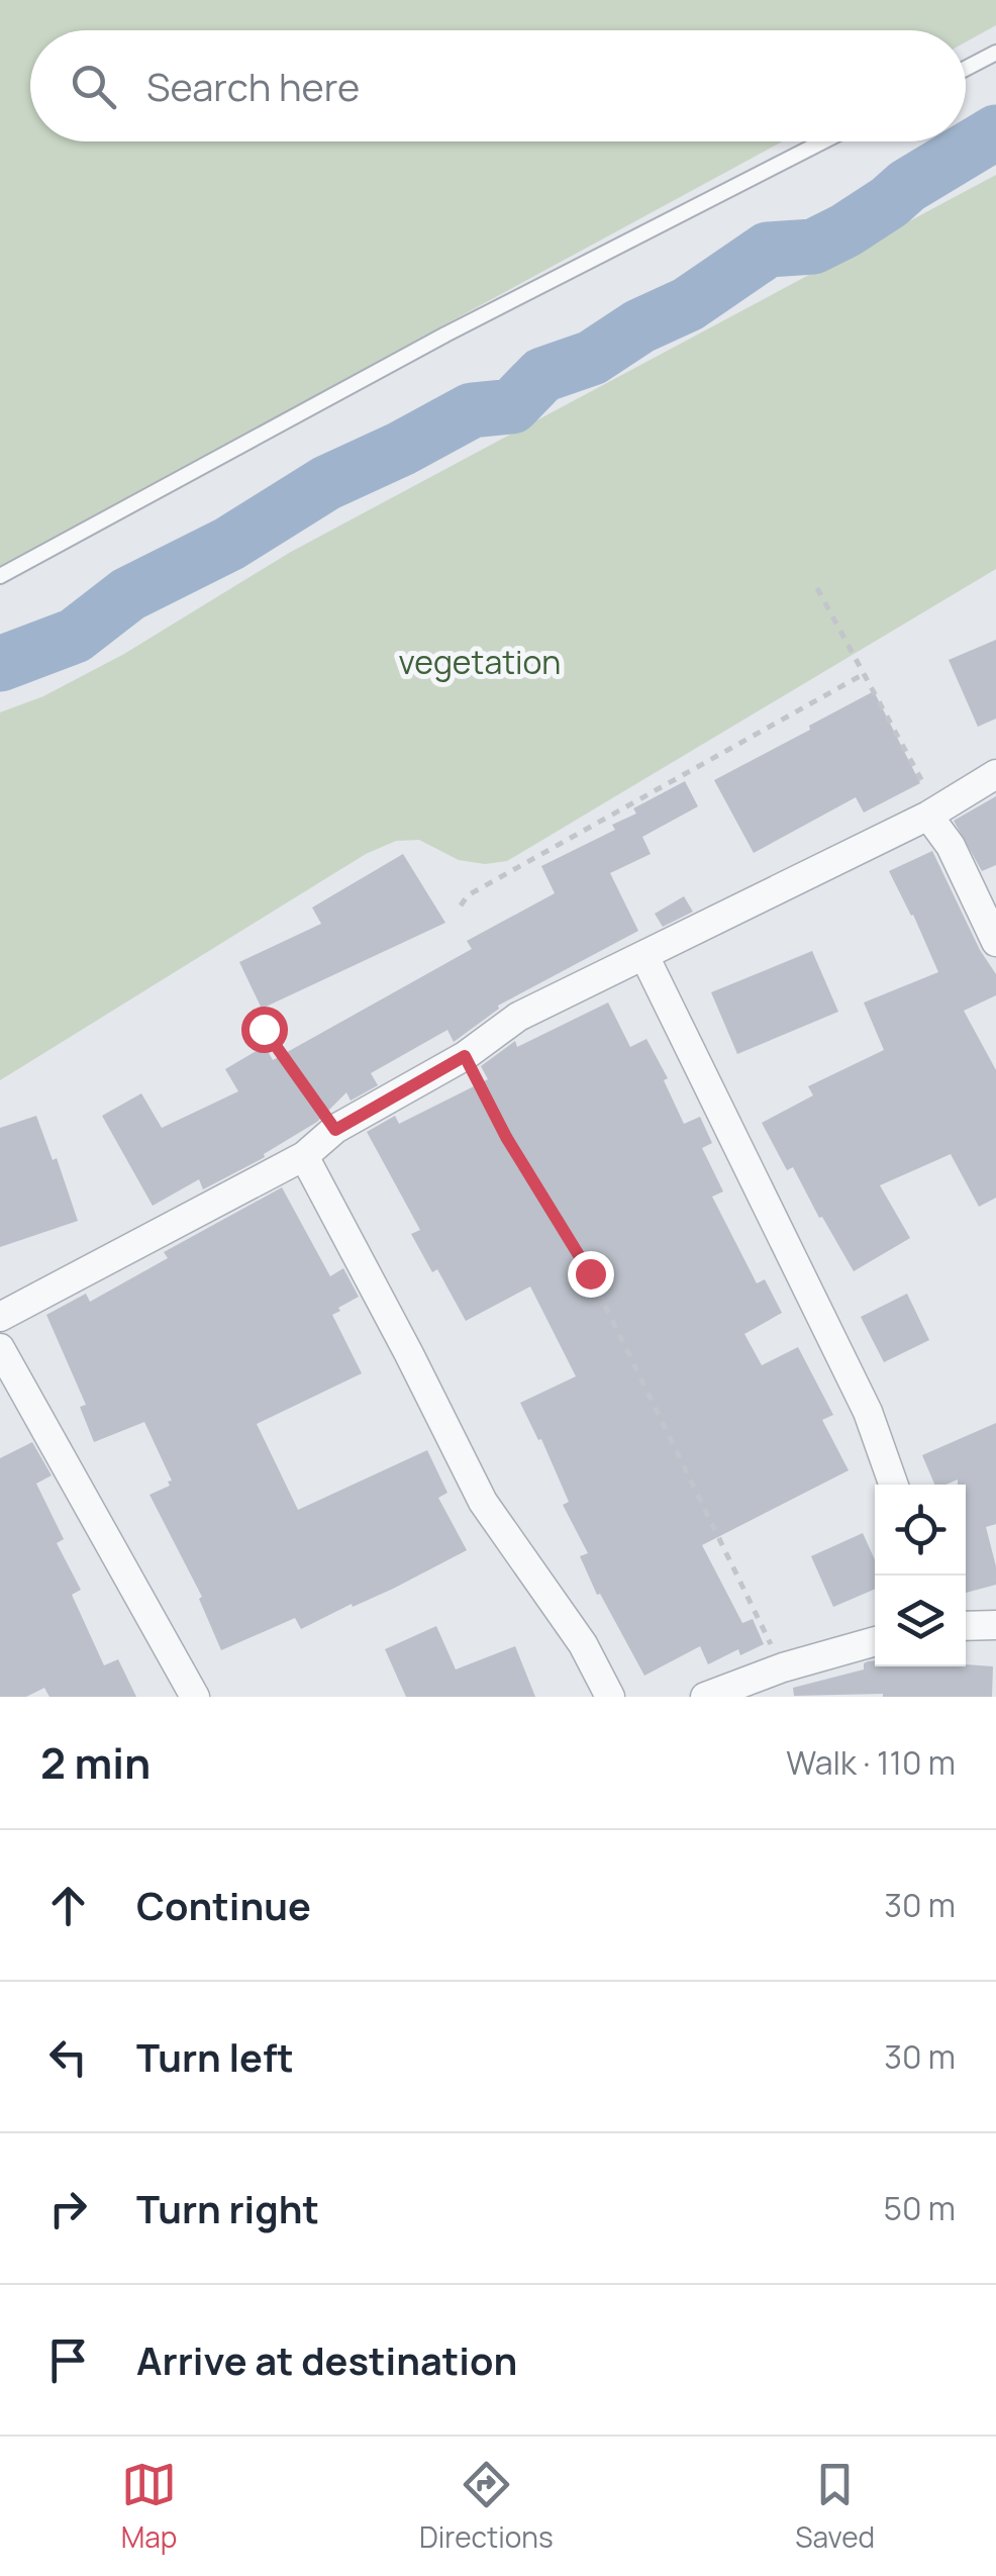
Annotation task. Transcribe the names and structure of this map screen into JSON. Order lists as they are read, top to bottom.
{
  "parks": ["vegetation"],
  "page": {
    "search": "Search here",
    "heading": ["2 min", "Walk · 110 m"],
    "list": [
      ["Continue", "30 m"],
      ["Turn left", "30 m"],
      ["Turn right", "50 m"],
      "Arrive at destination"
    ],
    "nav": ["Map", "Directions", "Saved"]
  }
}
